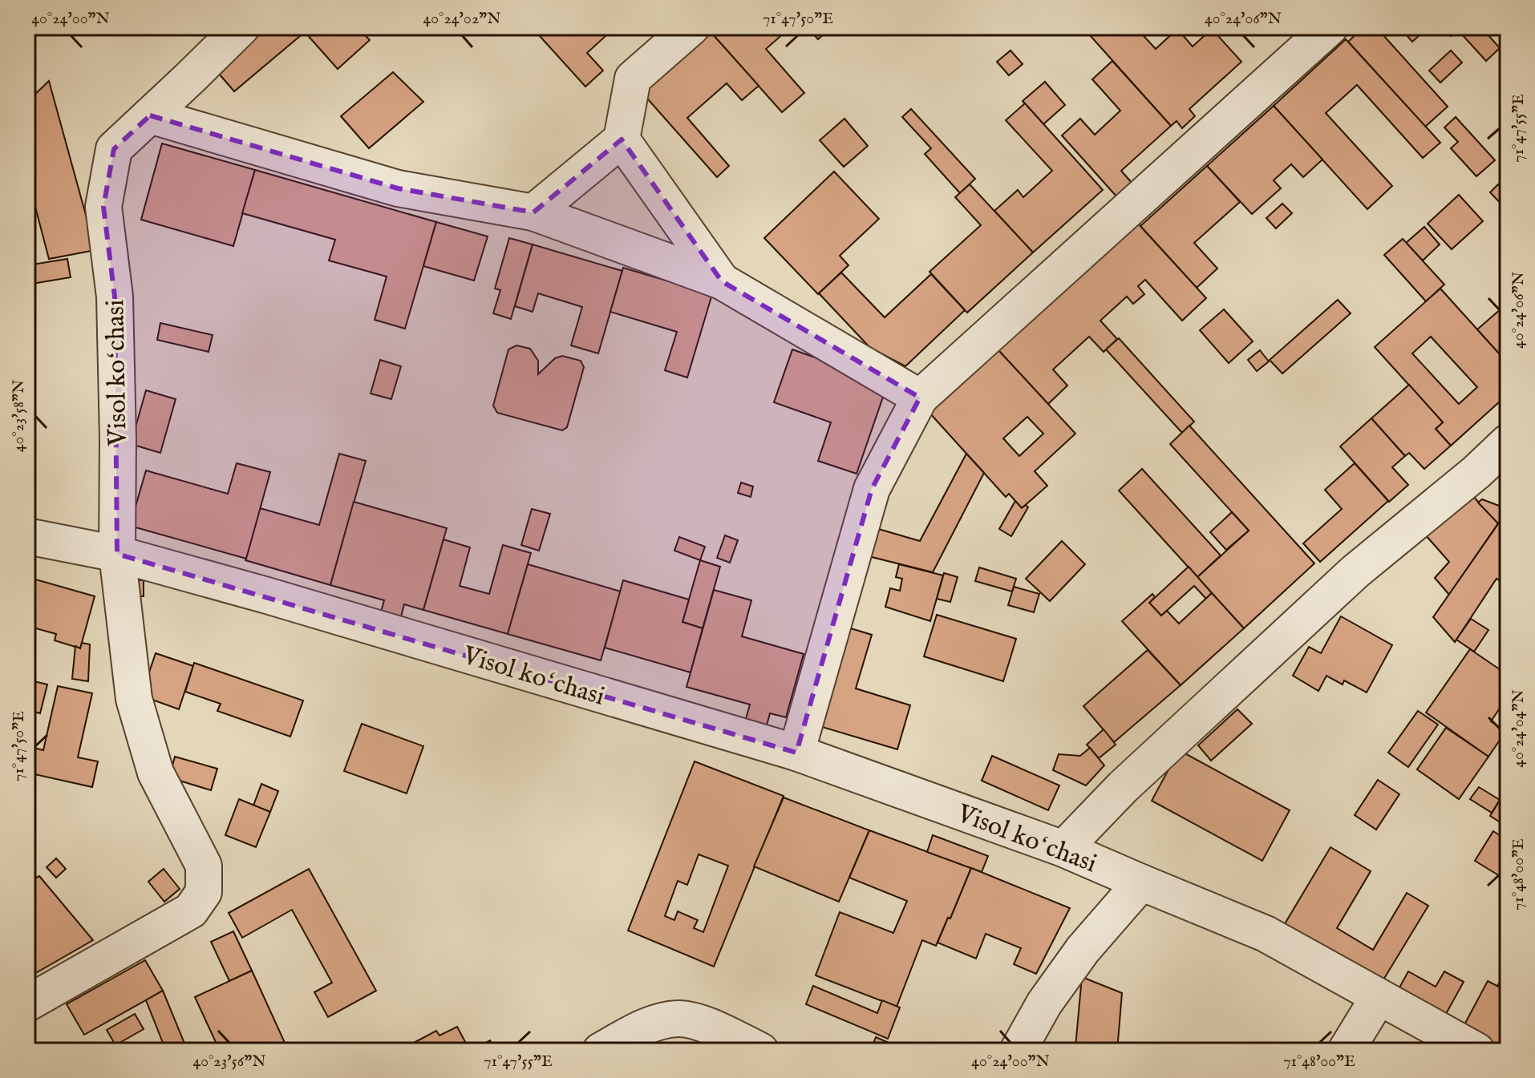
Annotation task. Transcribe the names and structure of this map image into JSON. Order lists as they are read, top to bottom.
{
  "streets": {
    "street": ["Visol koʻchasi"]
  },
  "coordinates": [
    "40°24'00\"N",
    "40°24'02\"N",
    "71°47'50\"E",
    "40°24'06\"N",
    "71°47'55\"E",
    "40°23'58\"N",
    "40°24'04\"N",
    "71°48'00\"E",
    "40°23'56\"N"
  ]
}
